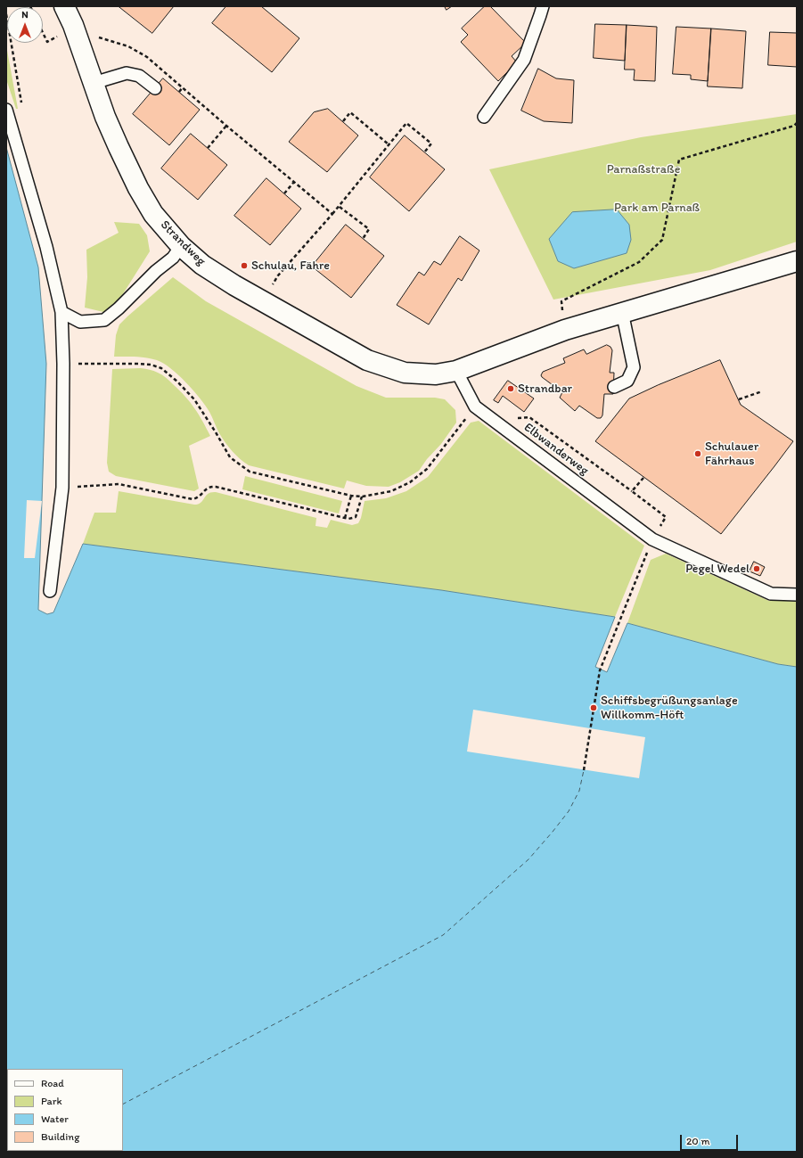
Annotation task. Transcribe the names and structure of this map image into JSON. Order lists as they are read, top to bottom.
{
  "streets": {
    "street": ["Strandweg"],
    "lane": ["Elbwanderweg"]
  },
  "crossings": [
    ["Strandweg", "Elbwanderweg"]
  ],
  "parks": ["Parnaßstraße", "Park am Parnaß"],
  "places": [
    "Schulau, Fähre",
    "Strandbar",
    "Schulauer Fährhaus",
    "Pegel Wedel",
    "Schiffsbegrüßungsanlage Willkomm-Höft"
  ],
  "legend": [
    "Road",
    "Park",
    "Water",
    "Building"
  ],
  "scale_bar": "20 m",
  "north": "top"
}
